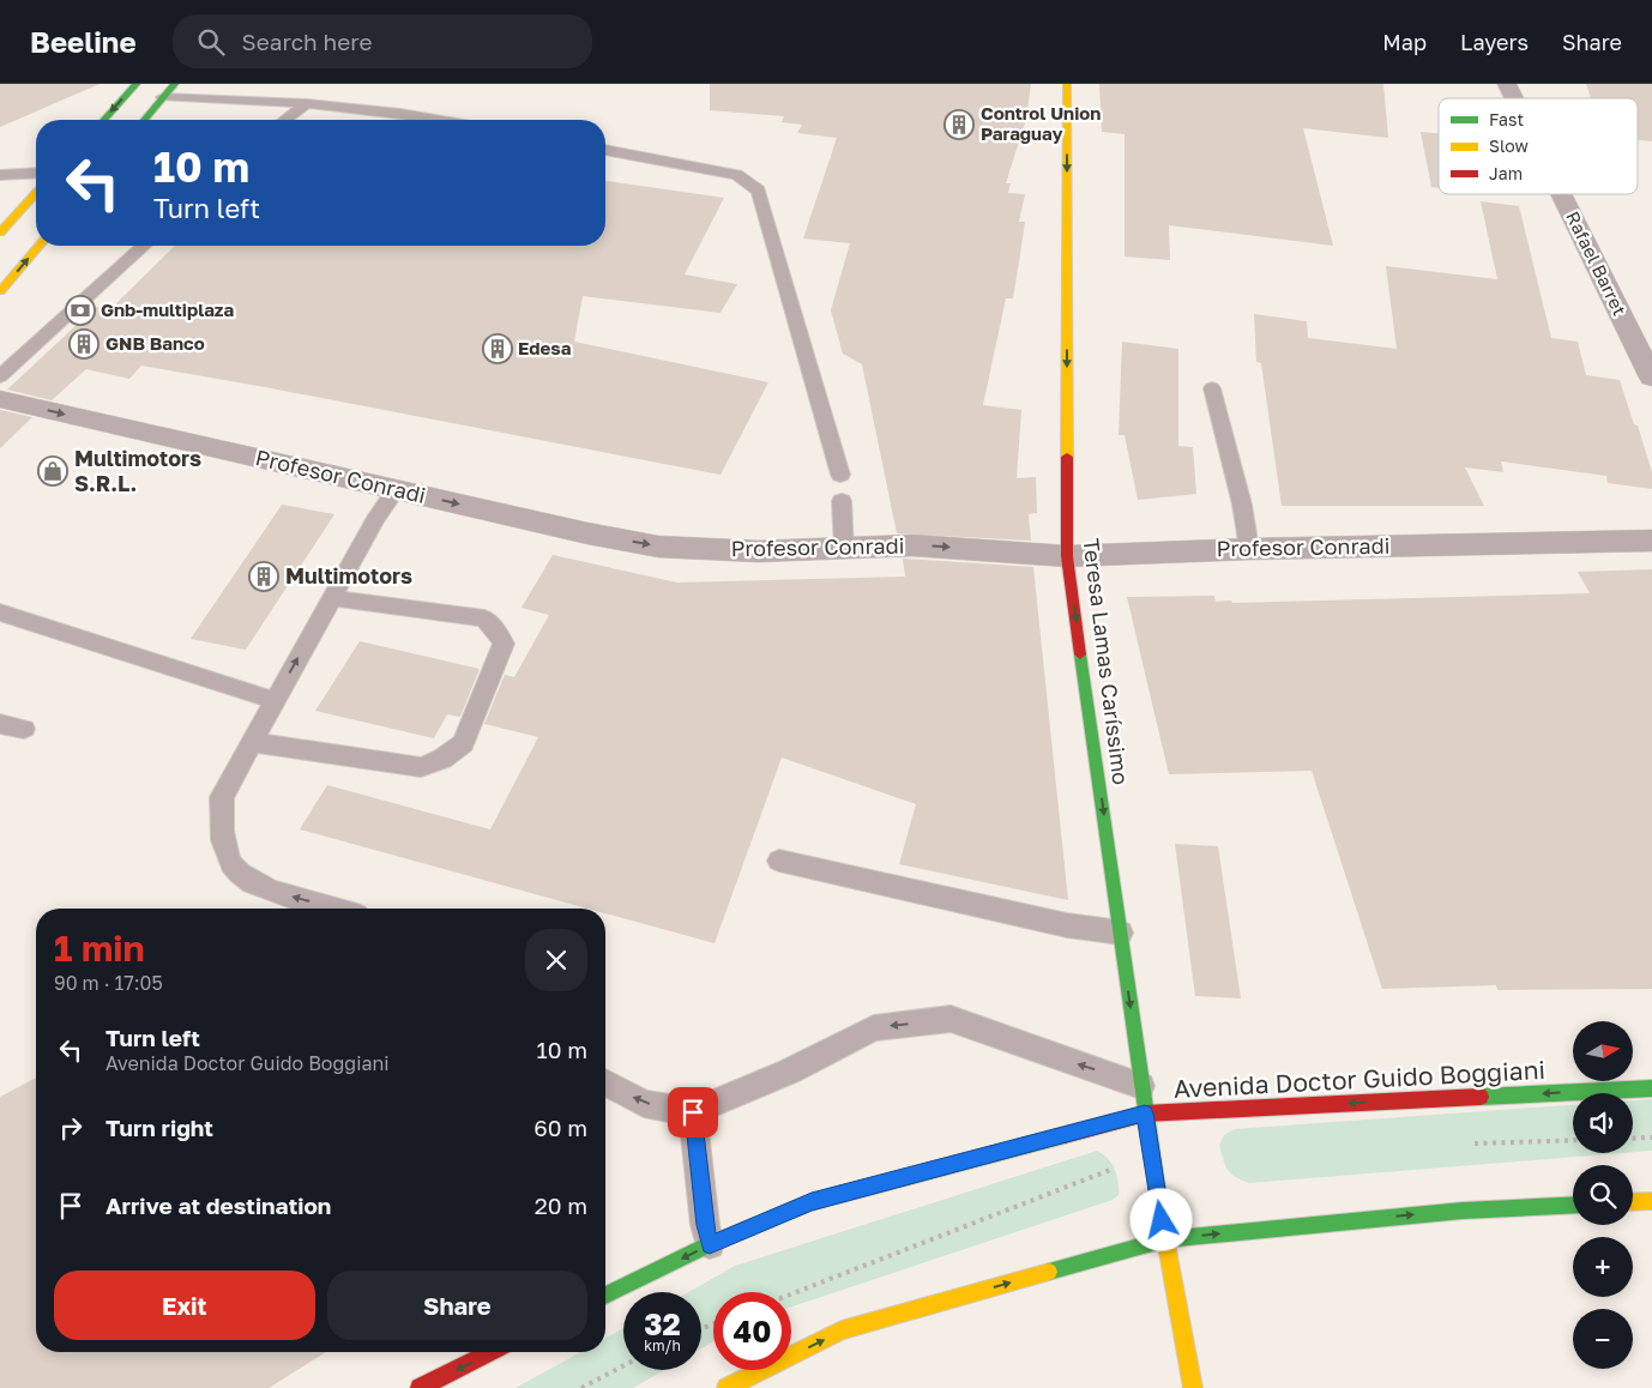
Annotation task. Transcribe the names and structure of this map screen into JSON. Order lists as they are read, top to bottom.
{
  "streets": {
    "main road": ["Teresa Lamas Caríssimo", "Avenida Doctor Guido Boggiani"],
    "street": ["Rafael Barret", "Profesor Conradi"]
  },
  "crossings": [
    ["Profesor Conradi", "Teresa Lamas Caríssimo"],
    ["Teresa Lamas Caríssimo", "Avenida Doctor Guido Boggiani"]
  ],
  "one_way": ["Profesor Conradi", "Teresa Lamas Caríssimo"],
  "places": {
    "building": [
      "Control Union Paraguay",
      "GNB Banco",
      "Edesa",
      "Multimotors"
    ],
    "bank": ["Gnb-multiplaza"],
    "shop": ["Multimotors S.R.L."]
  },
  "legend": ["Fast", "Slow", "Jam"],
  "north": "right",
  "page": {
    "header": "Beeline",
    "search": "Search here",
    "nav": ["Map", "Layers", "Share"],
    "turn": ["10 m", "Turn left"],
    "heading": ["1 min", "90 m · 17:05"],
    "list": [
      {
        "name": "Turn left",
        "note": "Avenida Doctor Guido Boggiani",
        "value": "10 m"
      },
      {
        "name": "Turn right",
        "value": "60 m"
      },
      {
        "name": "Arrive at destination",
        "value": "20 m"
      }
    ],
    "map_buttons": ["+", "−"],
    "buttons": ["Exit", "Share"],
    "speed": "32 km/h",
    "limit": "40"
  }
}
